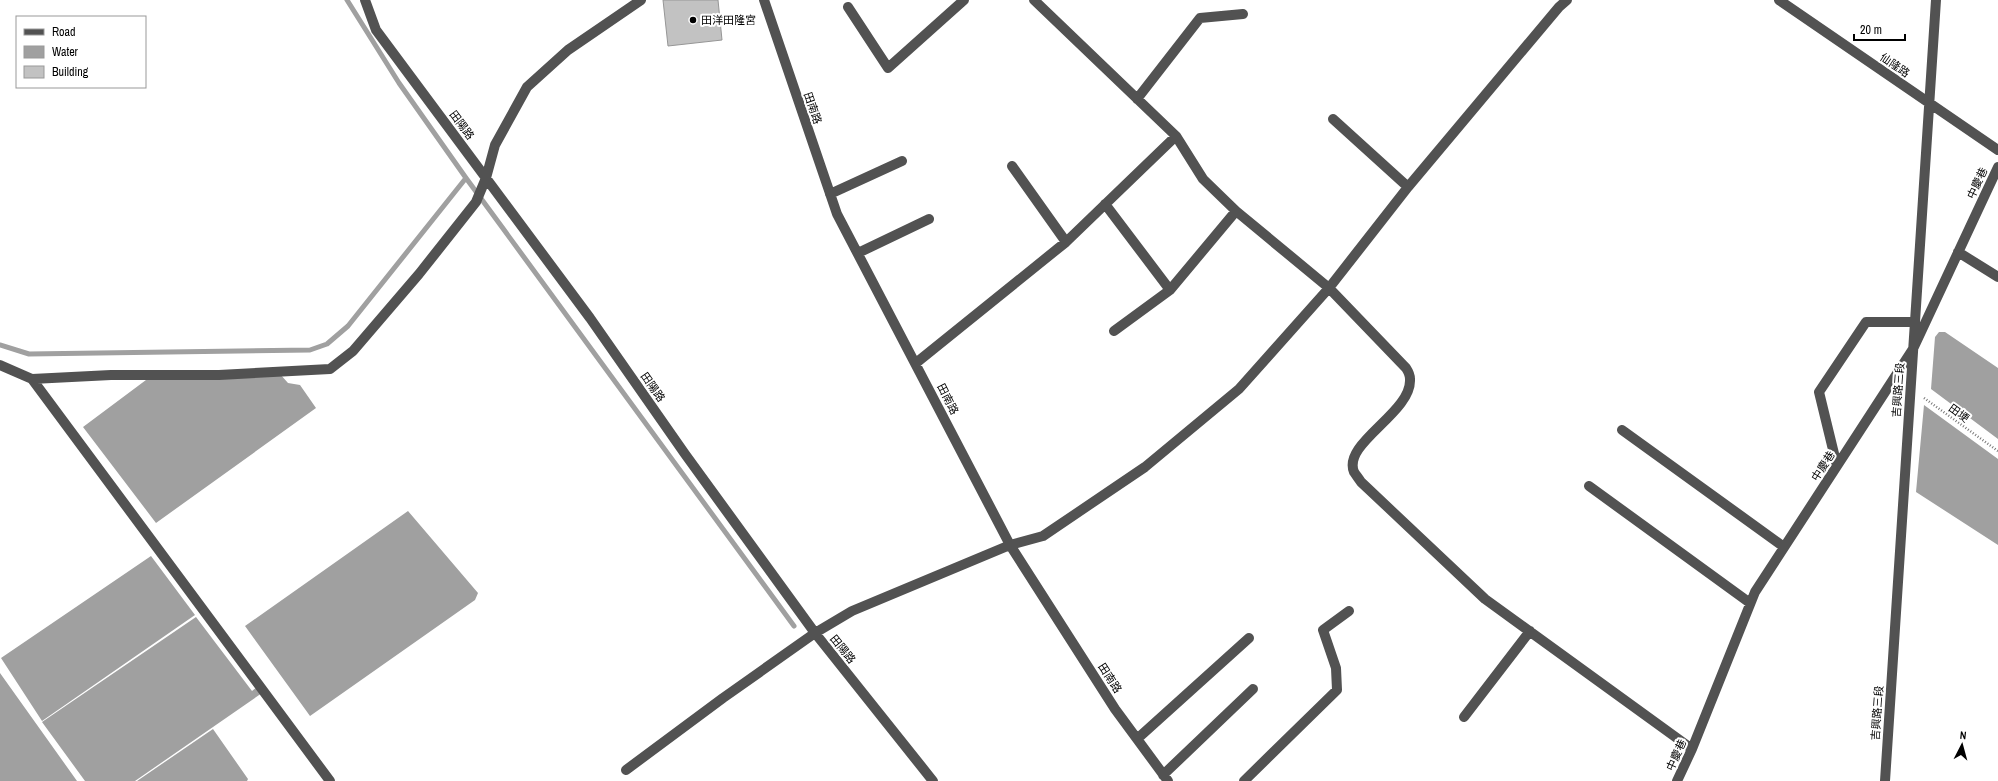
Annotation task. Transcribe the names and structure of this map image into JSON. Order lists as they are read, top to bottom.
{
  "streets": {
    "street": [
      "仙隆路",
      "田南路",
      "田陽路",
      "中慶巷",
      "吉興路三段"
    ],
    "path": ["田埂"]
  },
  "crossings": [
    ["仙隆路", "吉興路三段"],
    ["中慶巷", "吉興路三段"],
    ["吉興路三段", "田埂"]
  ],
  "places": ["田洋田隆宮"],
  "legend": ["Road", "Water", "Building"],
  "scale_bar": "20 m",
  "north": "top"
}
